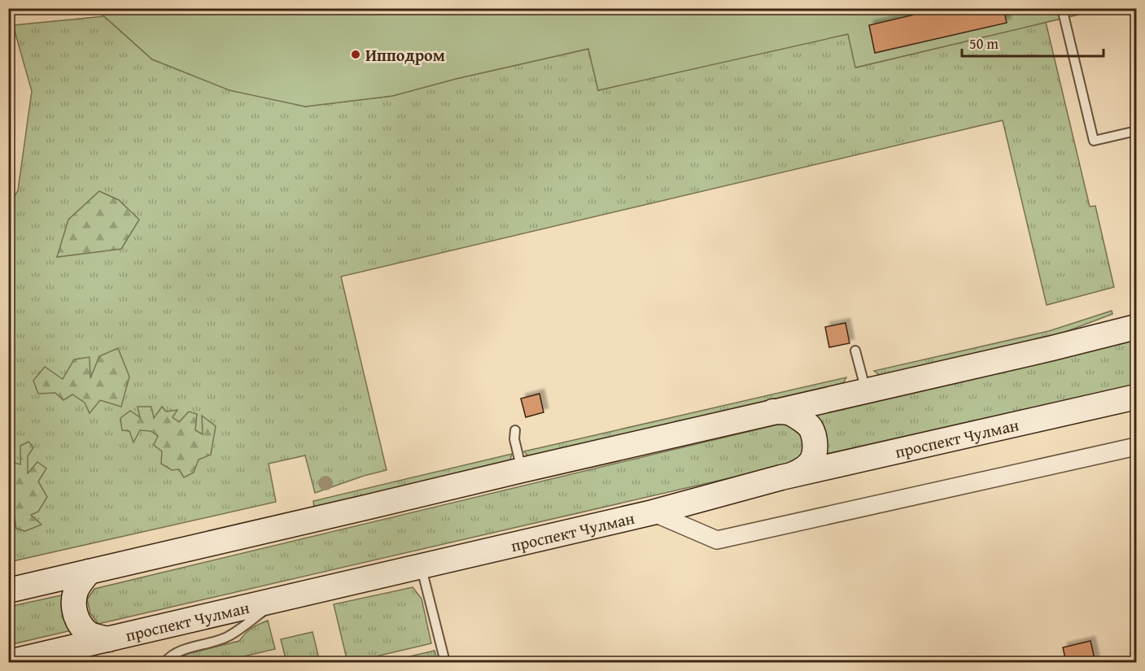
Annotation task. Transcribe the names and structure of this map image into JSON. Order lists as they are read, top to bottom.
{
  "streets": {
    "main road": ["проспект Чулман"]
  },
  "places": ["Ипподром"],
  "scale_bar": "50 m"
}
